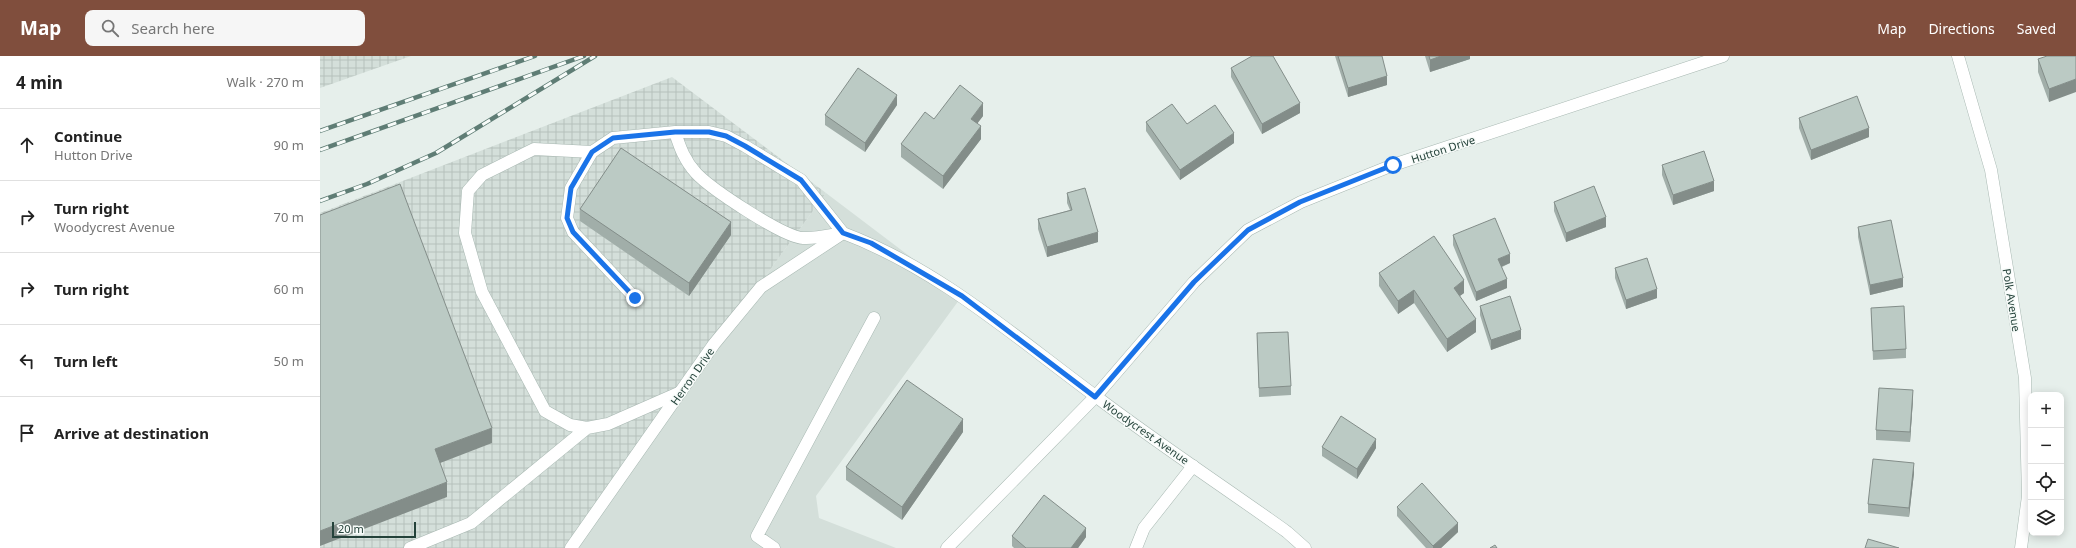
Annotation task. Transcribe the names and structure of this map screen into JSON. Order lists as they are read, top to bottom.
{
  "streets": {
    "street": [
      "Hutton Drive",
      "Polk Avenue",
      "Herron Drive",
      "Woodycrest Avenue"
    ]
  },
  "crossings": [
    ["Hutton Drive", "Woodycrest Avenue"],
    ["Herron Drive", "Woodycrest Avenue"]
  ],
  "scale_bar": "20 m",
  "page": {
    "header": "Map",
    "search": "Search here",
    "nav": ["Map", "Directions", "Saved"],
    "heading": ["4 min", "Walk · 270 m"],
    "list": [
      ["Continue", "Hutton Drive", "90 m"],
      ["Turn right", "Woodycrest Avenue", "70 m"],
      ["Turn right", "60 m"],
      ["Turn left", "50 m"],
      "Arrive at destination"
    ],
    "map_buttons": ["+", "−"],
    "scale": "20 m"
  }
}
